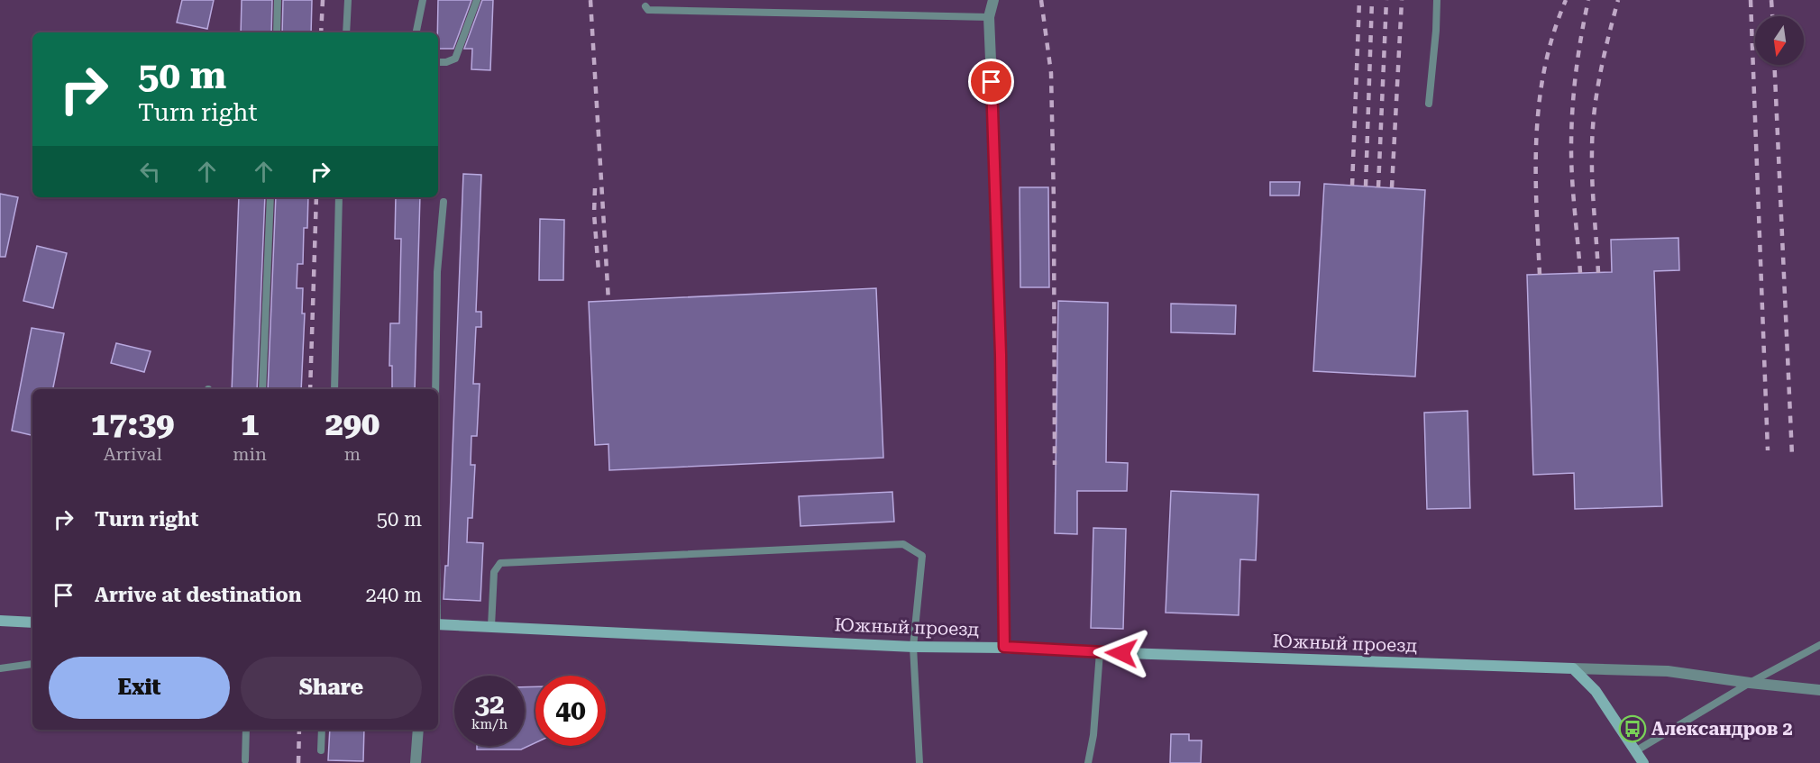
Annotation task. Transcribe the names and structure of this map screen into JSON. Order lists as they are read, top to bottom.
{
  "streets": {
    "street": ["Южный проезд"]
  },
  "places": {
    "bus stop": ["Александров 2"]
  },
  "north": "bottom",
  "page": {
    "turn": ["50 m", "Turn right"],
    "eta": [
      "17:39",
      "Arrival",
      "1",
      "min",
      "290",
      "m"
    ],
    "list": [
      {
        "name": "Turn right",
        "value": "50 m"
      },
      {
        "name": "Arrive at destination",
        "value": "240 m"
      }
    ],
    "buttons": ["Exit", "Share"],
    "speed": "32 km/h",
    "limit": "40"
  }
}
